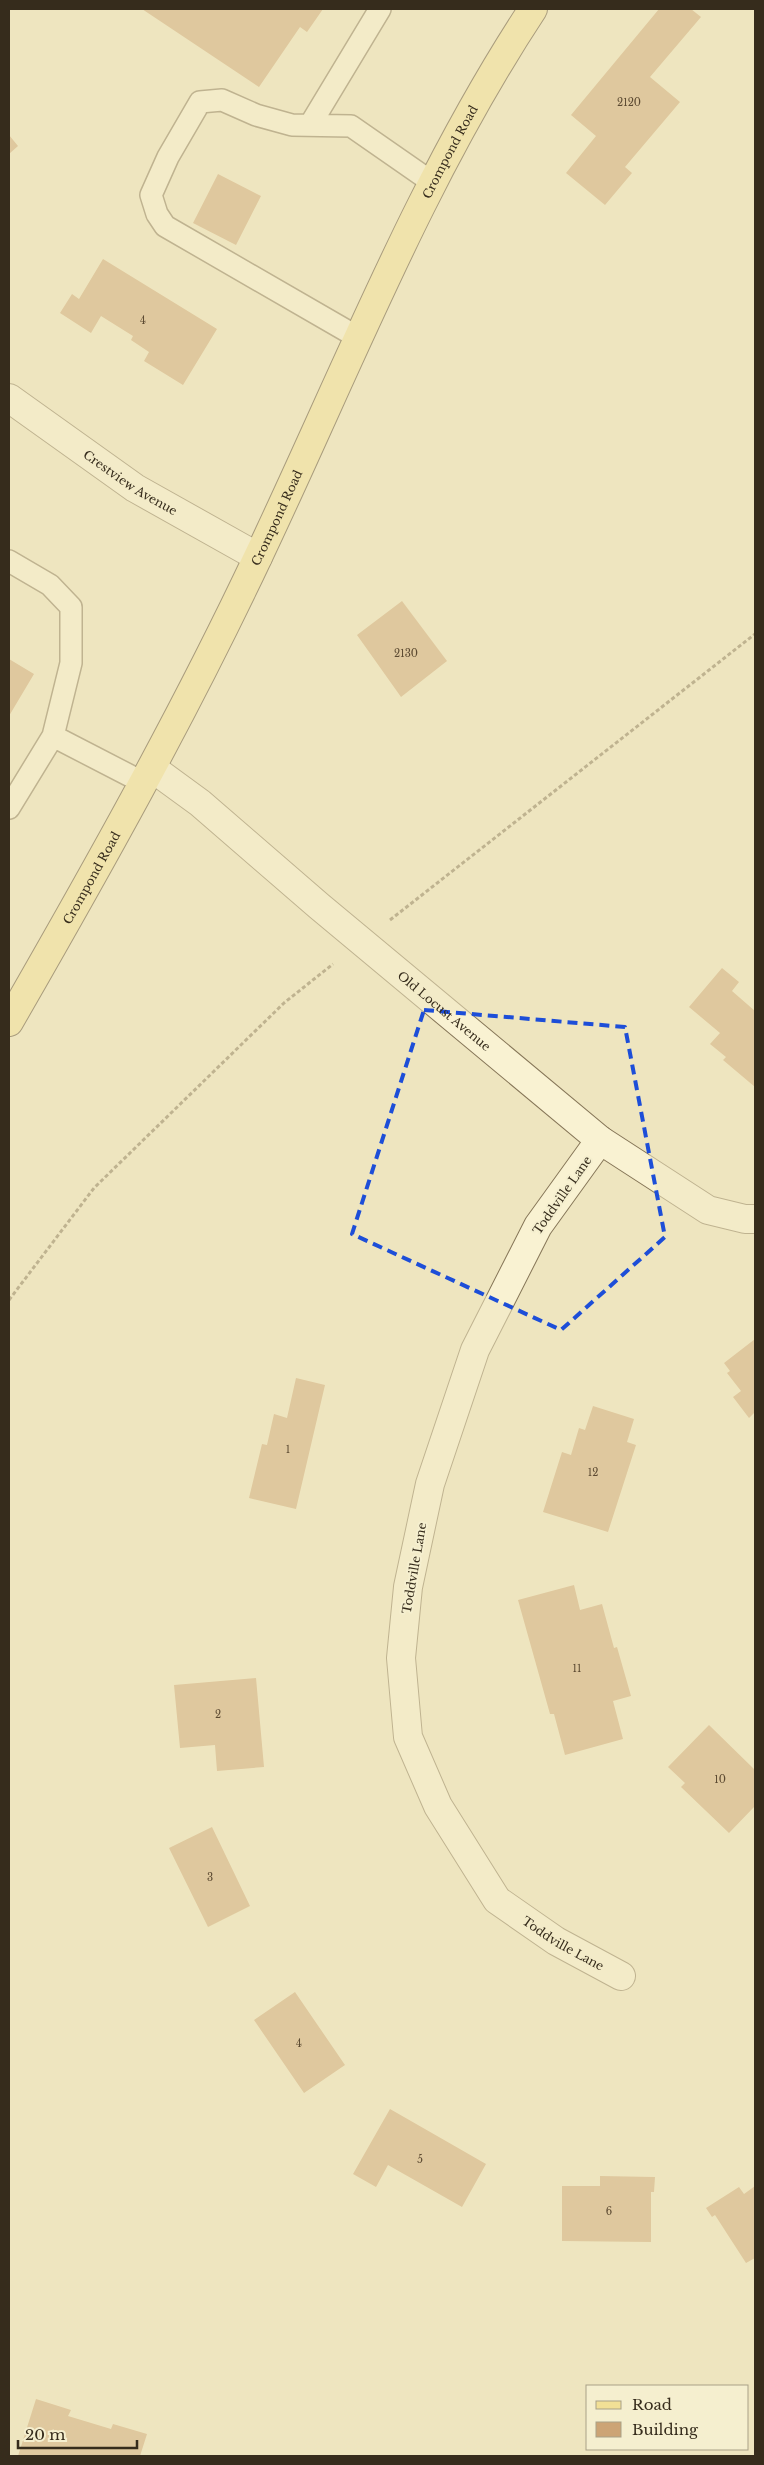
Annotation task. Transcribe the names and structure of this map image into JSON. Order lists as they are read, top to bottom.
{
  "streets": {
    "main road": ["Crompond Road"],
    "street": ["Crestview Avenue", "Old Locust Avenue", "Toddville Lane"]
  },
  "crossings": [
    ["Crompond Road", "Crestview Avenue"],
    ["Crompond Road", "Old Locust Avenue"],
    ["Old Locust Avenue", "Toddville Lane"]
  ],
  "house_numbers": [
    "2120",
    "4",
    "2130",
    "1",
    "12",
    "11",
    "2",
    "10",
    "3",
    "4",
    "5",
    "6"
  ],
  "legend": ["Road", "Building"],
  "scale_bar": "20 m"
}
